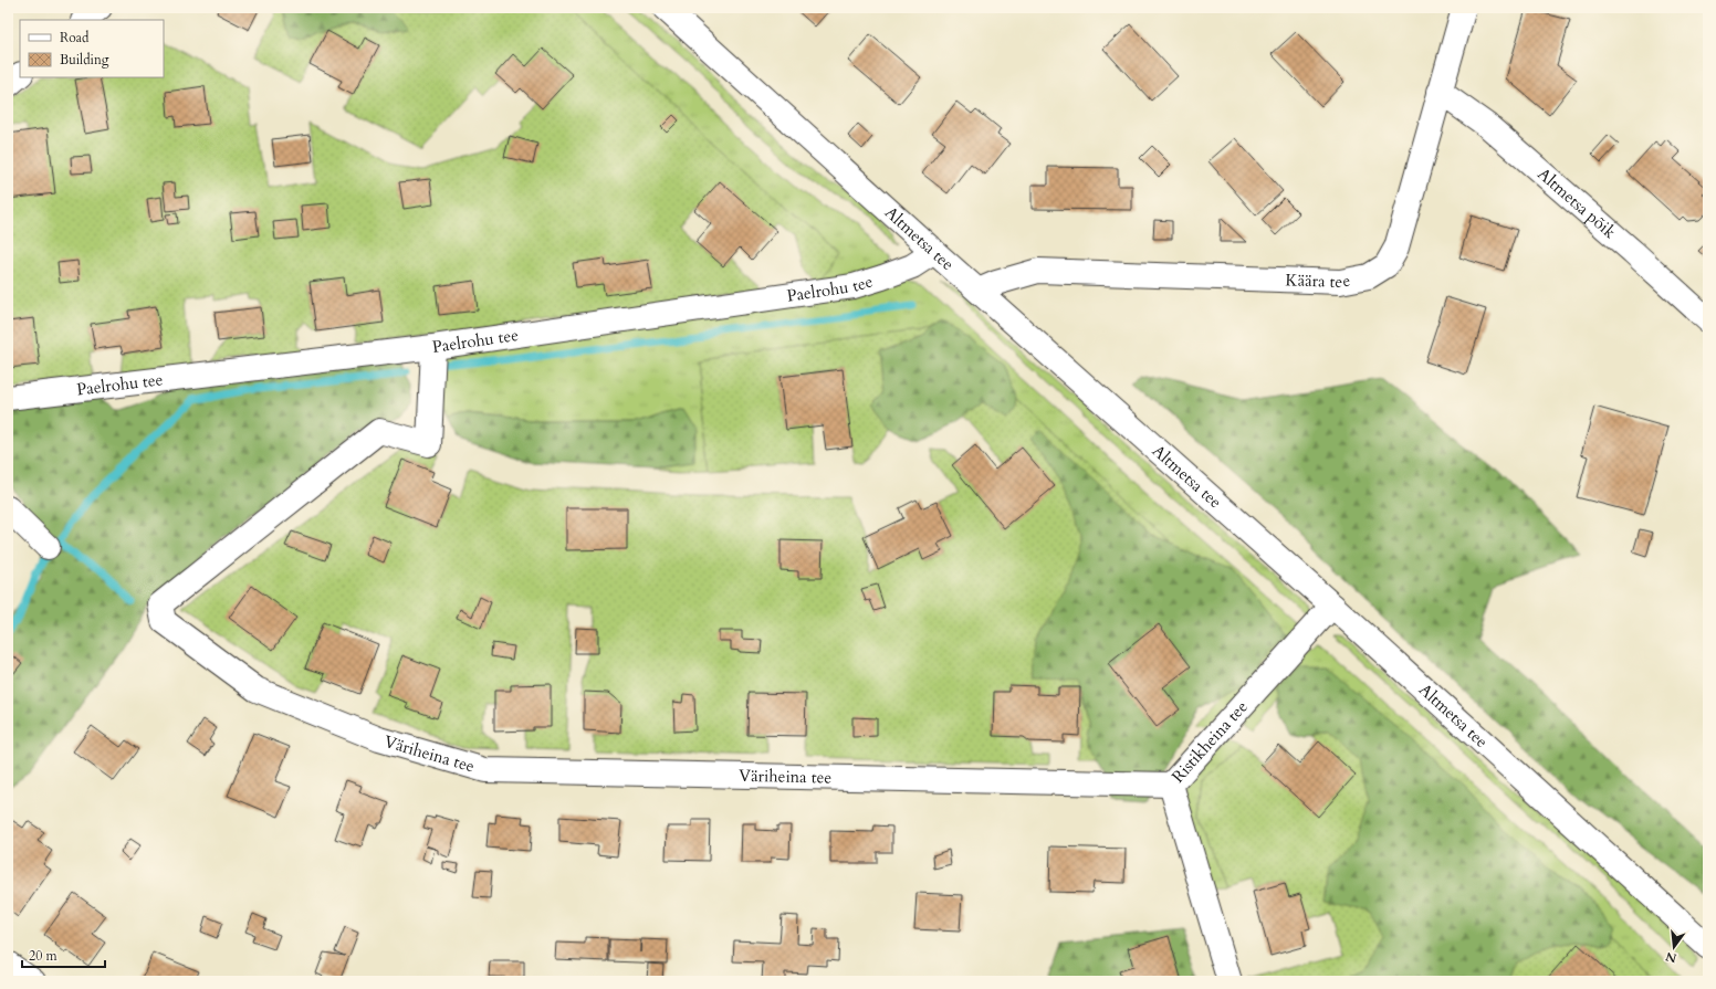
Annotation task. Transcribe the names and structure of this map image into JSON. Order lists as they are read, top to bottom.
{
  "streets": {
    "street": [
      "Altmetsa põik",
      "Altmetsa tee",
      "Käära tee",
      "Paelrohu tee",
      "Ristikheina tee",
      "Väriheina tee"
    ]
  },
  "crossings": [
    ["Altmetsa põik", "Käära tee"],
    ["Altmetsa tee", "Käära tee"],
    ["Altmetsa tee", "Paelrohu tee"],
    ["Altmetsa tee", "Ristikheina tee"],
    ["Paelrohu tee", "Väriheina tee"],
    ["Ristikheina tee", "Väriheina tee"]
  ],
  "legend": ["Road", "Building"],
  "scale_bar": "20 m",
  "north": "bottom"
}
